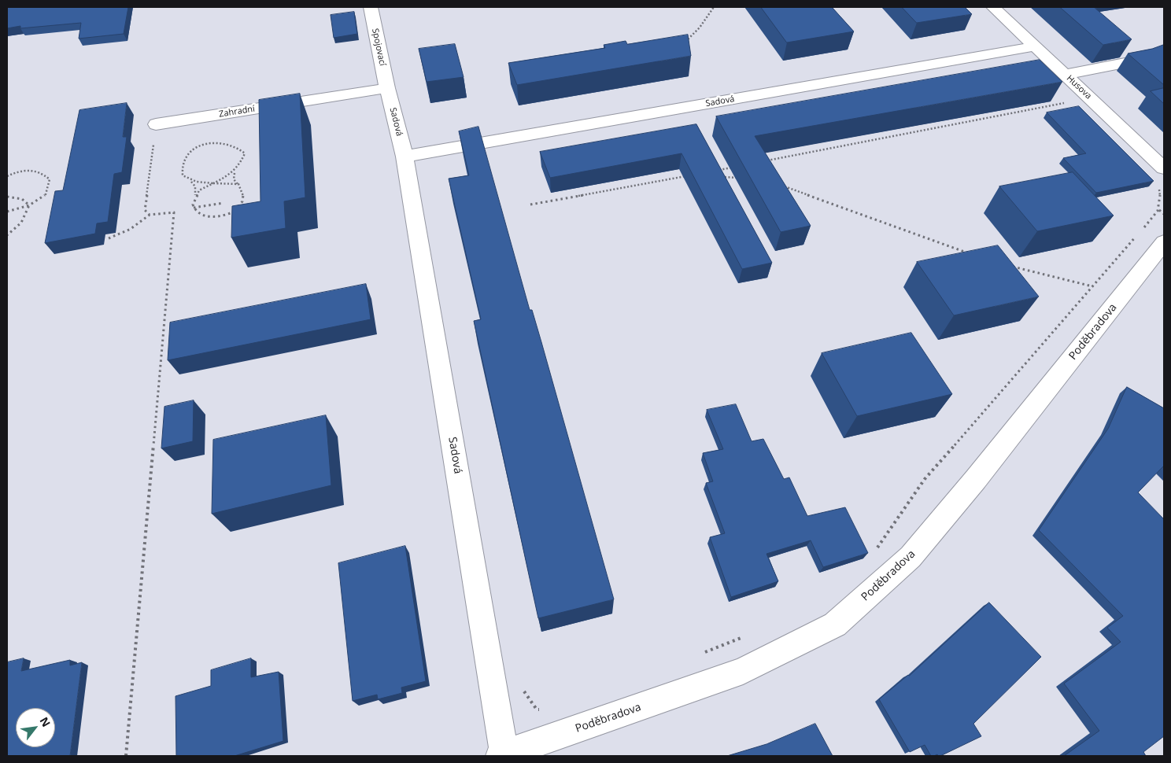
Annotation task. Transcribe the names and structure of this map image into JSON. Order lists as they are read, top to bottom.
{
  "streets": {
    "street": [
      "Spojovací",
      "Husova",
      "Sadová",
      "Zahradní",
      "Poděbradova"
    ]
  },
  "crossings": [
    ["Spojovací", "Sadová"],
    ["Spojovací", "Zahradní"],
    ["Husova", "Sadová"],
    ["Sadová", "Zahradní"],
    ["Sadová", "Poděbradova"]
  ],
  "north": "top right"
}
